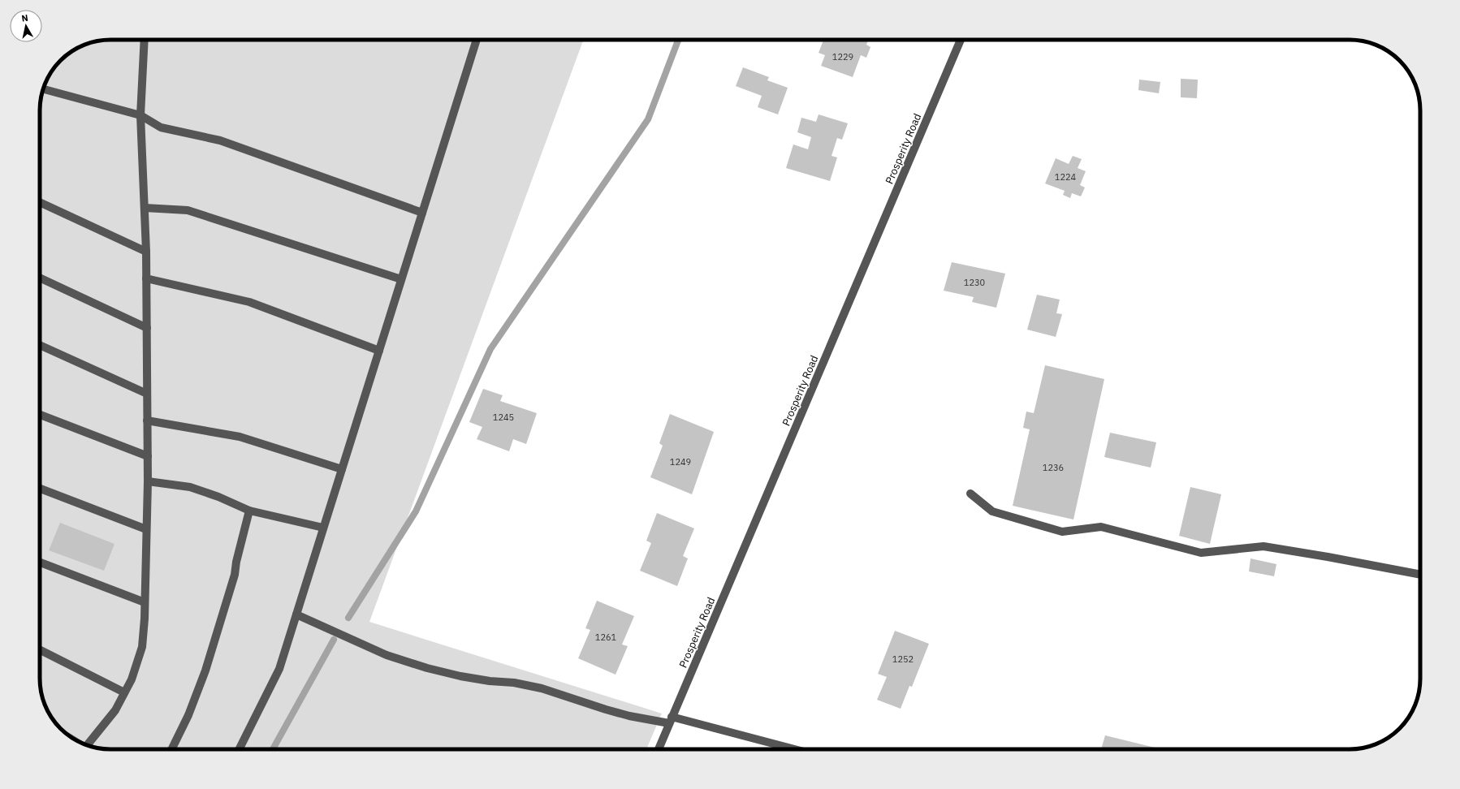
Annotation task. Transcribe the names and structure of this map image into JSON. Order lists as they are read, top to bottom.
{
  "streets": {
    "street": ["Prosperity Road"]
  },
  "house_numbers": [
    "1229",
    "1224",
    "1230",
    "1245",
    "1249",
    "1236",
    "1261",
    "1252"
  ],
  "north": "top"
}
